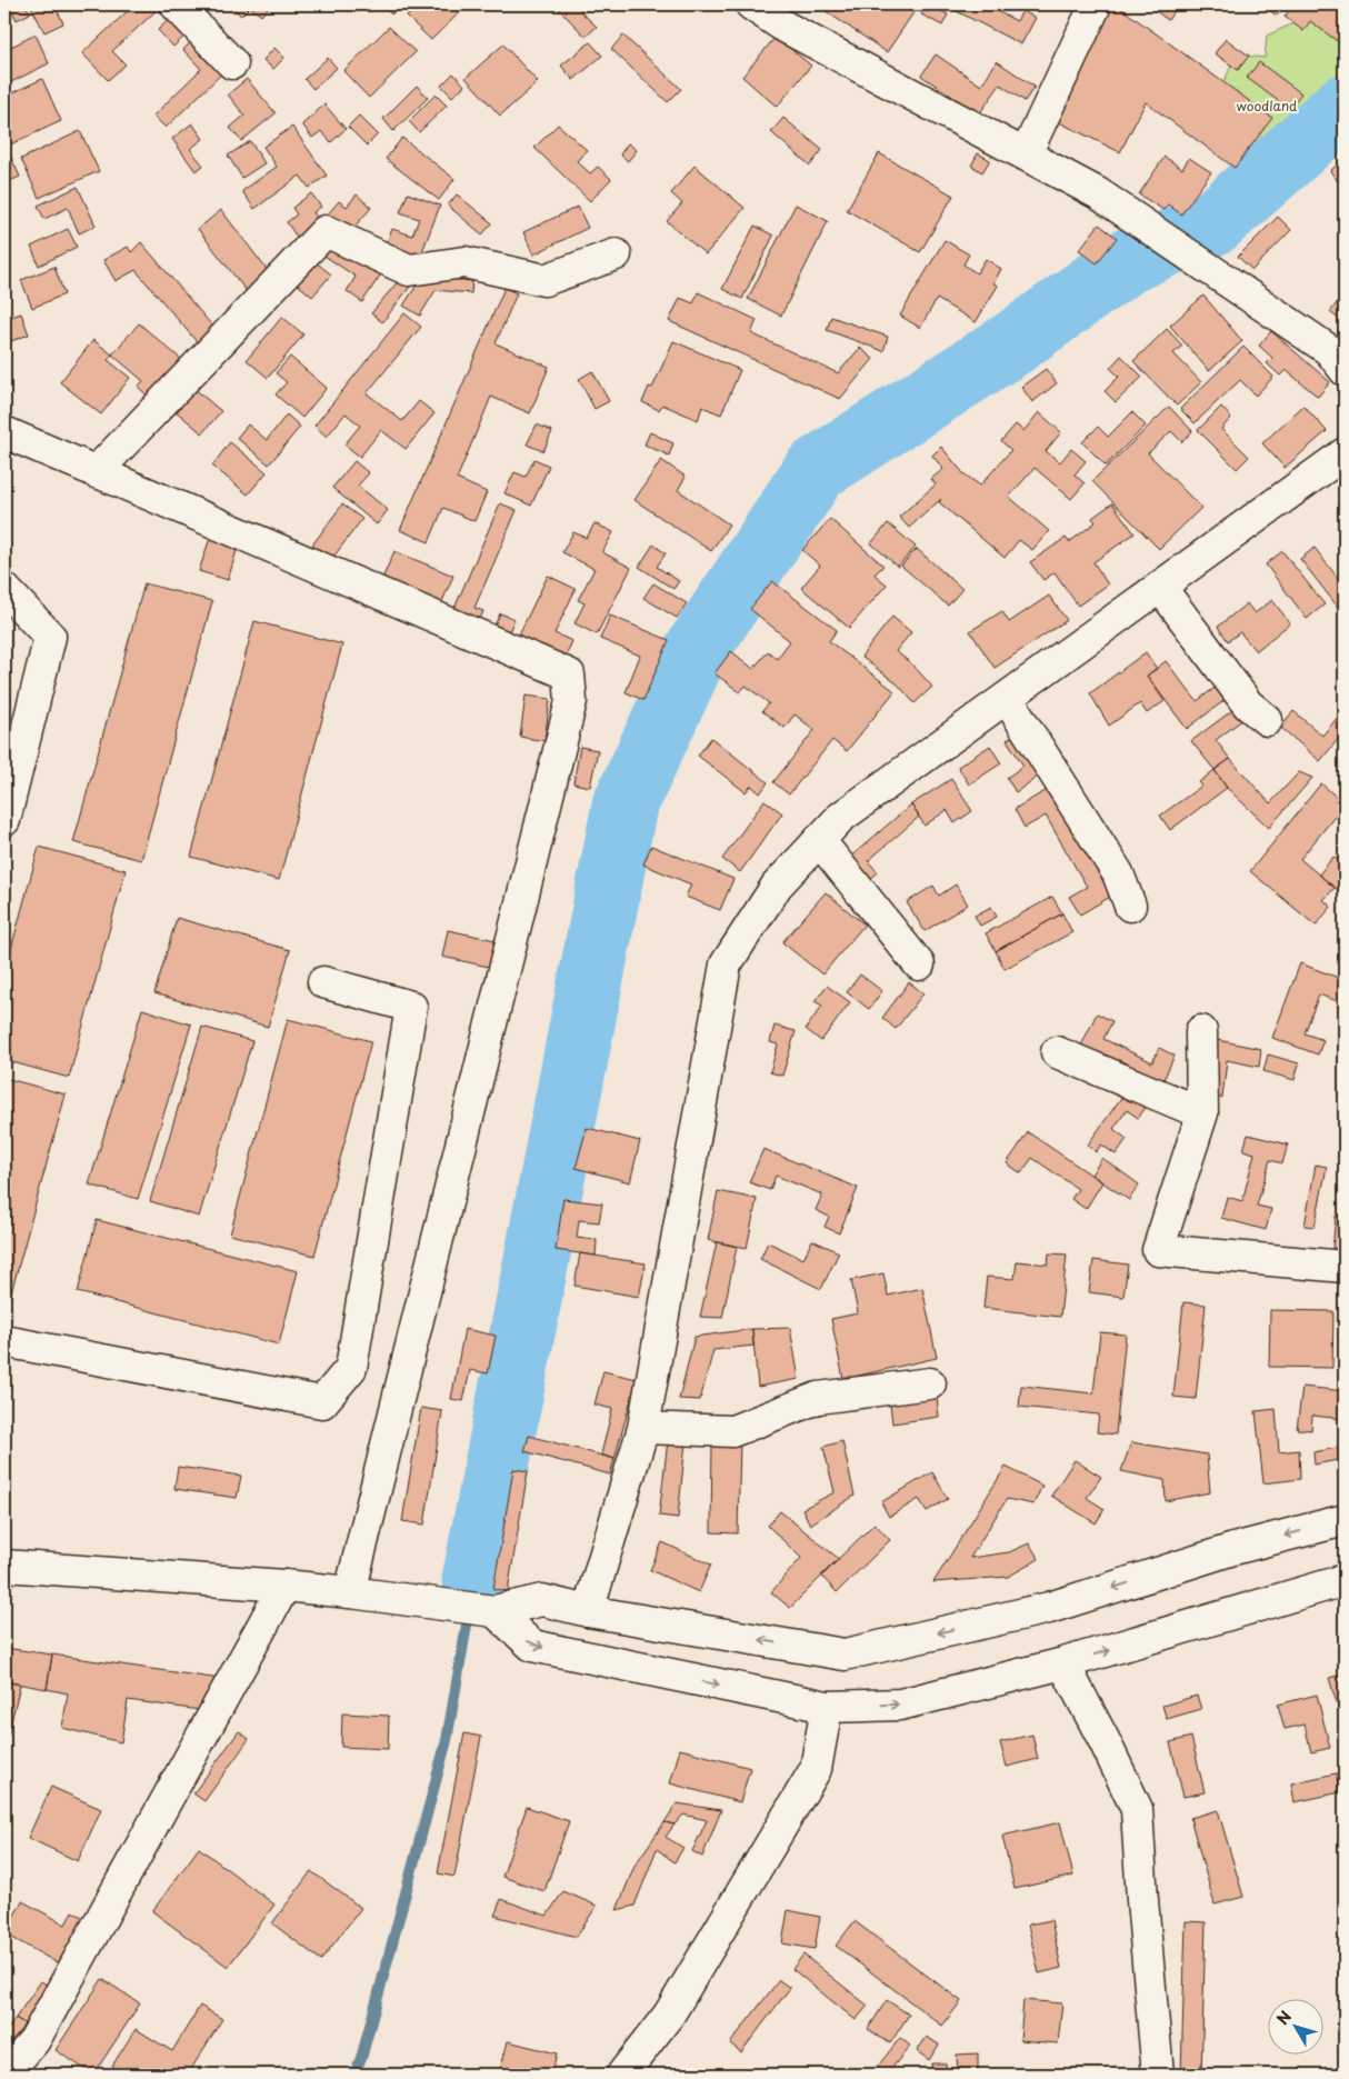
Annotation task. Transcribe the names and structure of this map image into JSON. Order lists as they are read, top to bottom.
{
  "parks": ["woodland"],
  "north": "top left"
}
